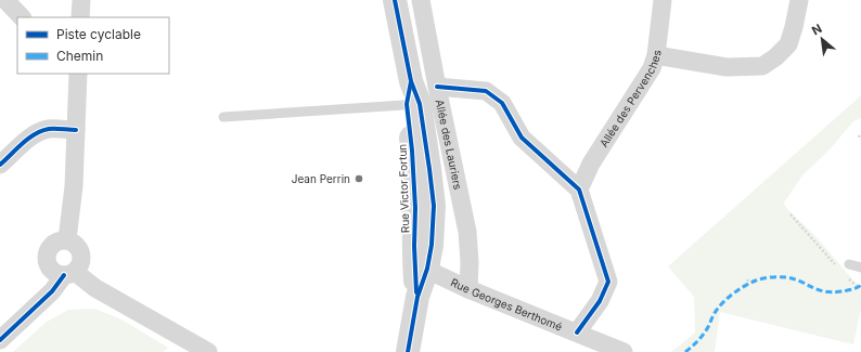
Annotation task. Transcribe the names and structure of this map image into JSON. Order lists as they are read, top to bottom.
{
  "streets": {
    "street": [
      "Allée des Pervenches",
      "Allée des Lauriers",
      "Rue Victor Fortun",
      "Rue Georges Berthomé"
    ]
  },
  "crossings": [
    ["Allée des Lauriers", "Rue Georges Berthomé"],
    ["Rue Victor Fortun", "Rue Georges Berthomé"]
  ],
  "places": ["Jean Perrin"],
  "legend": ["Piste cyclable", "Chemin"],
  "north": "top left"
}
